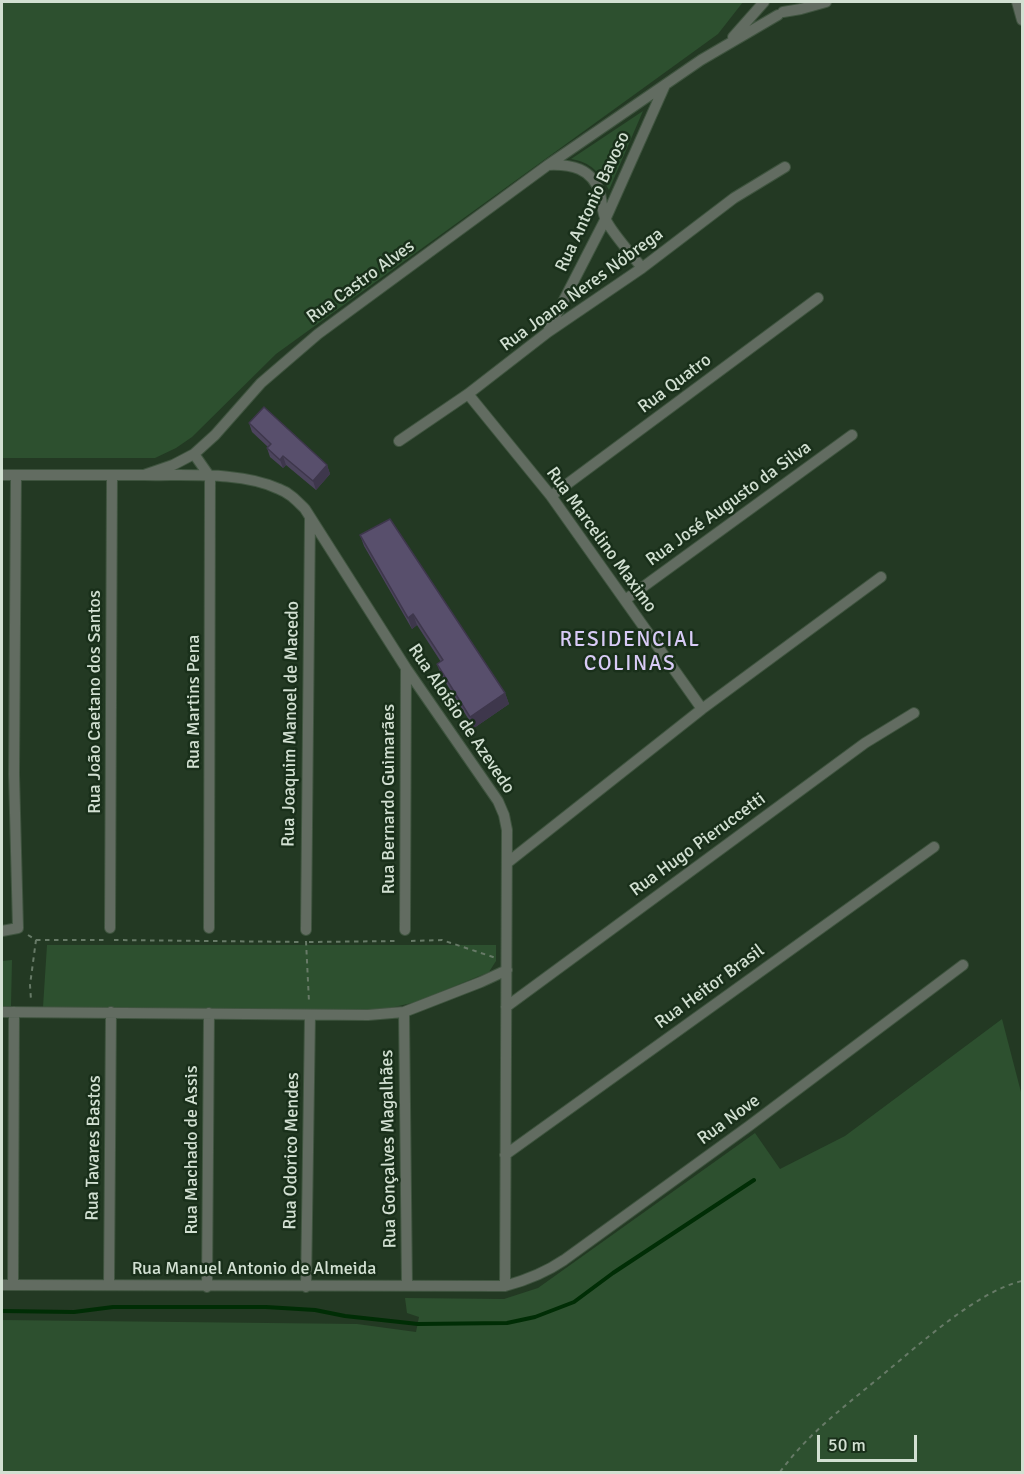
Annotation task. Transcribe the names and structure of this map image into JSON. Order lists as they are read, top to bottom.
{
  "streets": {
    "street": [
      "Rua Antonio Bavoso",
      "Rua Castro Alves",
      "Rua Joana Neres Nóbrega",
      "Rua Quatro",
      "Rua José Augusto da Silva",
      "Rua Marcelino Maximo",
      "Rua João Caetano dos Santos",
      "Rua Martins Pena",
      "Rua Aloísio de Azevedo",
      "Rua Joaquim Manoel de Macedo",
      "Rua Bernardo Guimarães",
      "Rua Hugo Pieruccetti",
      "Rua Heitor Brasil",
      "Rua Nove",
      "Rua Tavares Bastos",
      "Rua Gonçalves Magalhães",
      "Rua Machado de Assis",
      "Rua Odorico Mendes",
      "Rua Manuel Antonio de Almeida"
    ]
  },
  "crossings": [
    ["Rua Antonio Bavoso", "Rua Castro Alves"],
    ["Rua Antonio Bavoso", "Rua Joana Neres Nóbrega"],
    ["Rua Castro Alves", "Rua João Caetano dos Santos"],
    ["Rua Castro Alves", "Rua Aloísio de Azevedo"],
    ["Rua Joana Neres Nóbrega", "Rua Marcelino Maximo"],
    ["Rua Quatro", "Rua Marcelino Maximo"],
    ["Rua José Augusto da Silva", "Rua Marcelino Maximo"],
    ["Rua Martins Pena", "Rua Aloísio de Azevedo"],
    ["Rua Aloísio de Azevedo", "Rua Joaquim Manoel de Macedo"],
    ["Rua Aloísio de Azevedo", "Rua Bernardo Guimarães"],
    ["Rua Aloísio de Azevedo", "Rua Hugo Pieruccetti"],
    ["Rua Aloísio de Azevedo", "Rua Heitor Brasil"],
    ["Rua Aloísio de Azevedo", "Rua Nove"],
    ["Rua Aloísio de Azevedo", "Rua Manuel Antonio de Almeida"],
    ["Rua Nove", "Rua Manuel Antonio de Almeida"],
    ["Rua Tavares Bastos", "Rua Manuel Antonio de Almeida"],
    ["Rua Gonçalves Magalhães", "Rua Manuel Antonio de Almeida"],
    ["Rua Machado de Assis", "Rua Manuel Antonio de Almeida"],
    ["Rua Odorico Mendes", "Rua Manuel Antonio de Almeida"]
  ],
  "districts": ["RESIDENCIAL COLINAS"],
  "scale_bar": "50 m"
}
